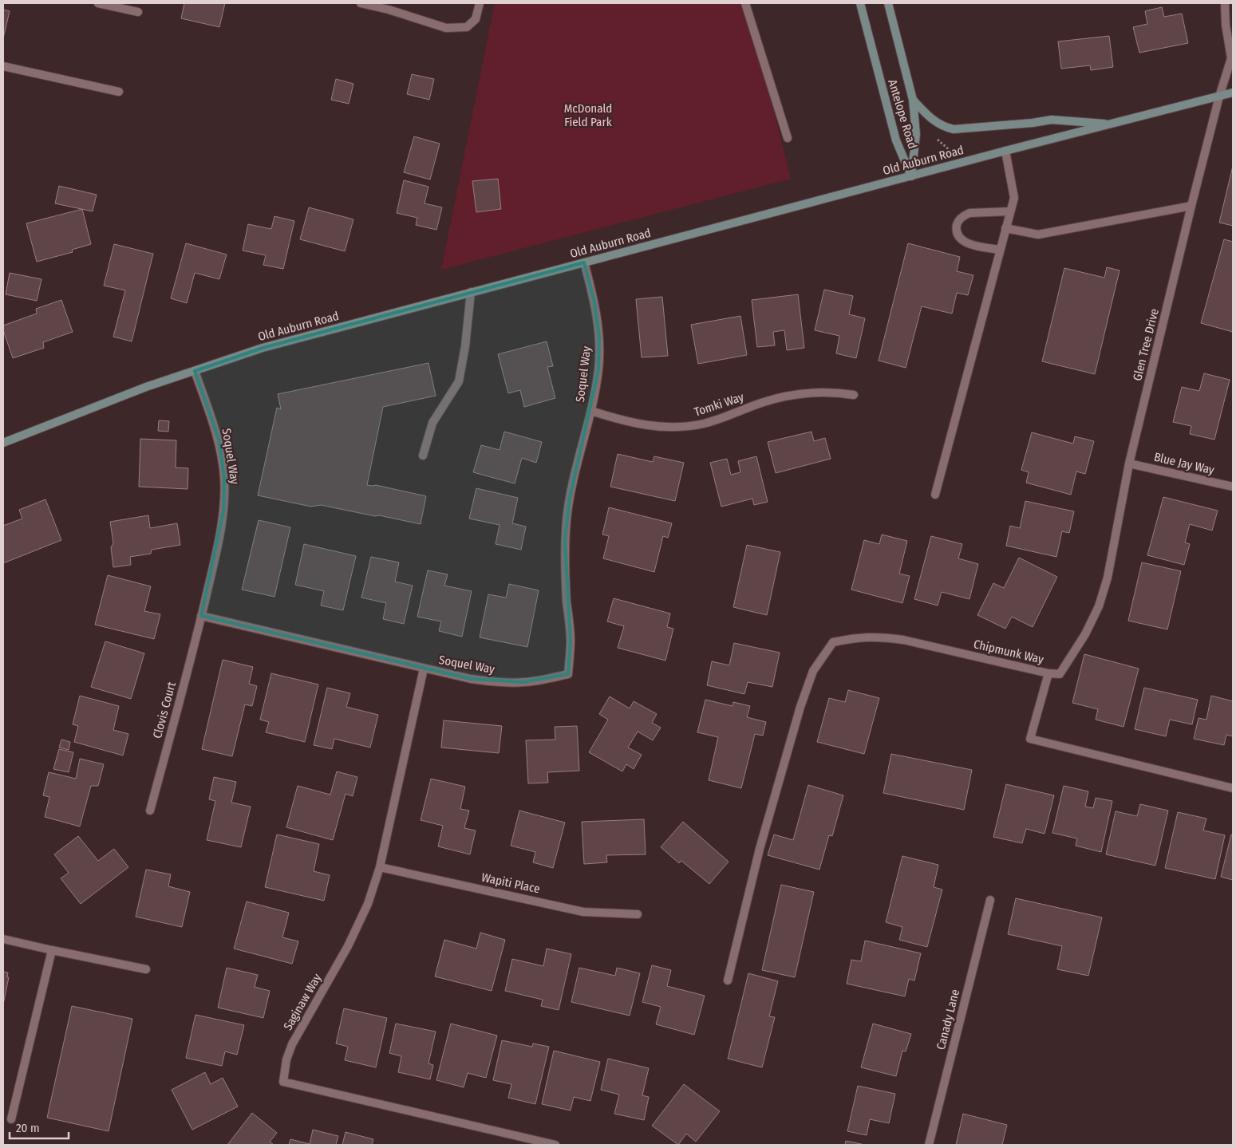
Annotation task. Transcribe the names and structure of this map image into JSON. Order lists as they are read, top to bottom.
{
  "streets": {
    "main road": ["Antelope Road", "Old Auburn Road"],
    "street": [
      "Glen Tree Drive",
      "Soquel Way",
      "Tomki Way",
      "Blue Jay Way",
      "Chipmunk Way",
      "Clovis Court",
      "Wapiti Place",
      "Saginaw Way",
      "Canady Lane"
    ]
  },
  "crossings": [
    ["Antelope Road", "Old Auburn Road"],
    ["Old Auburn Road", "Glen Tree Drive"],
    ["Old Auburn Road", "Soquel Way"],
    ["Glen Tree Drive", "Blue Jay Way"],
    ["Glen Tree Drive", "Chipmunk Way"],
    ["Soquel Way", "Tomki Way"],
    ["Soquel Way", "Clovis Court"],
    ["Soquel Way", "Saginaw Way"],
    ["Wapiti Place", "Saginaw Way"]
  ],
  "parks": ["McDonald Field Park"],
  "scale_bar": "20 m"
}
